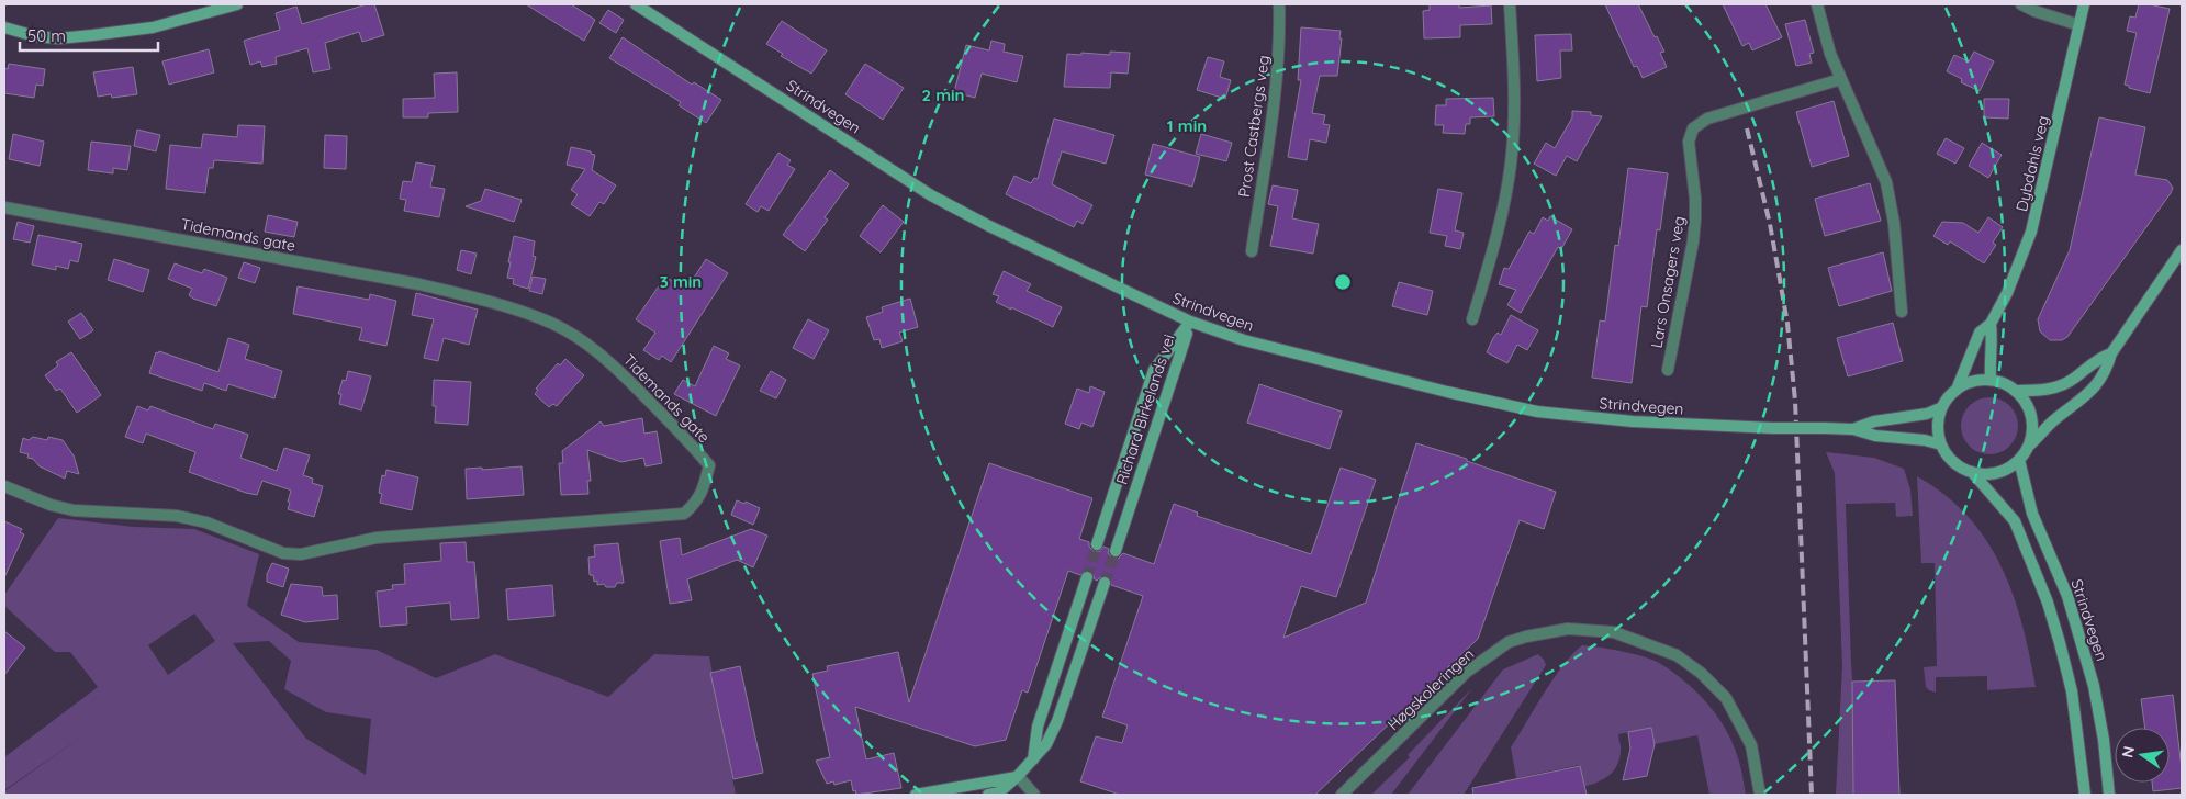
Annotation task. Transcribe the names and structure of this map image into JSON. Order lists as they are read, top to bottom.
{
  "streets": {
    "street": [
      "Strindvegen",
      "Prost Castbergs veg",
      "Dybdahls veg",
      "Tidemands gate",
      "Lars Onsagers veg",
      "Richard Birkelands vei",
      "Høgskoleringen"
    ]
  },
  "crossings": [
    ["Strindvegen", "Dybdahls veg"],
    ["Strindvegen", "Richard Birkelands vei"]
  ],
  "scale_bar": "50 m",
  "north": "left",
  "rings": ["2 min", "1 min", "3 min"]
}
